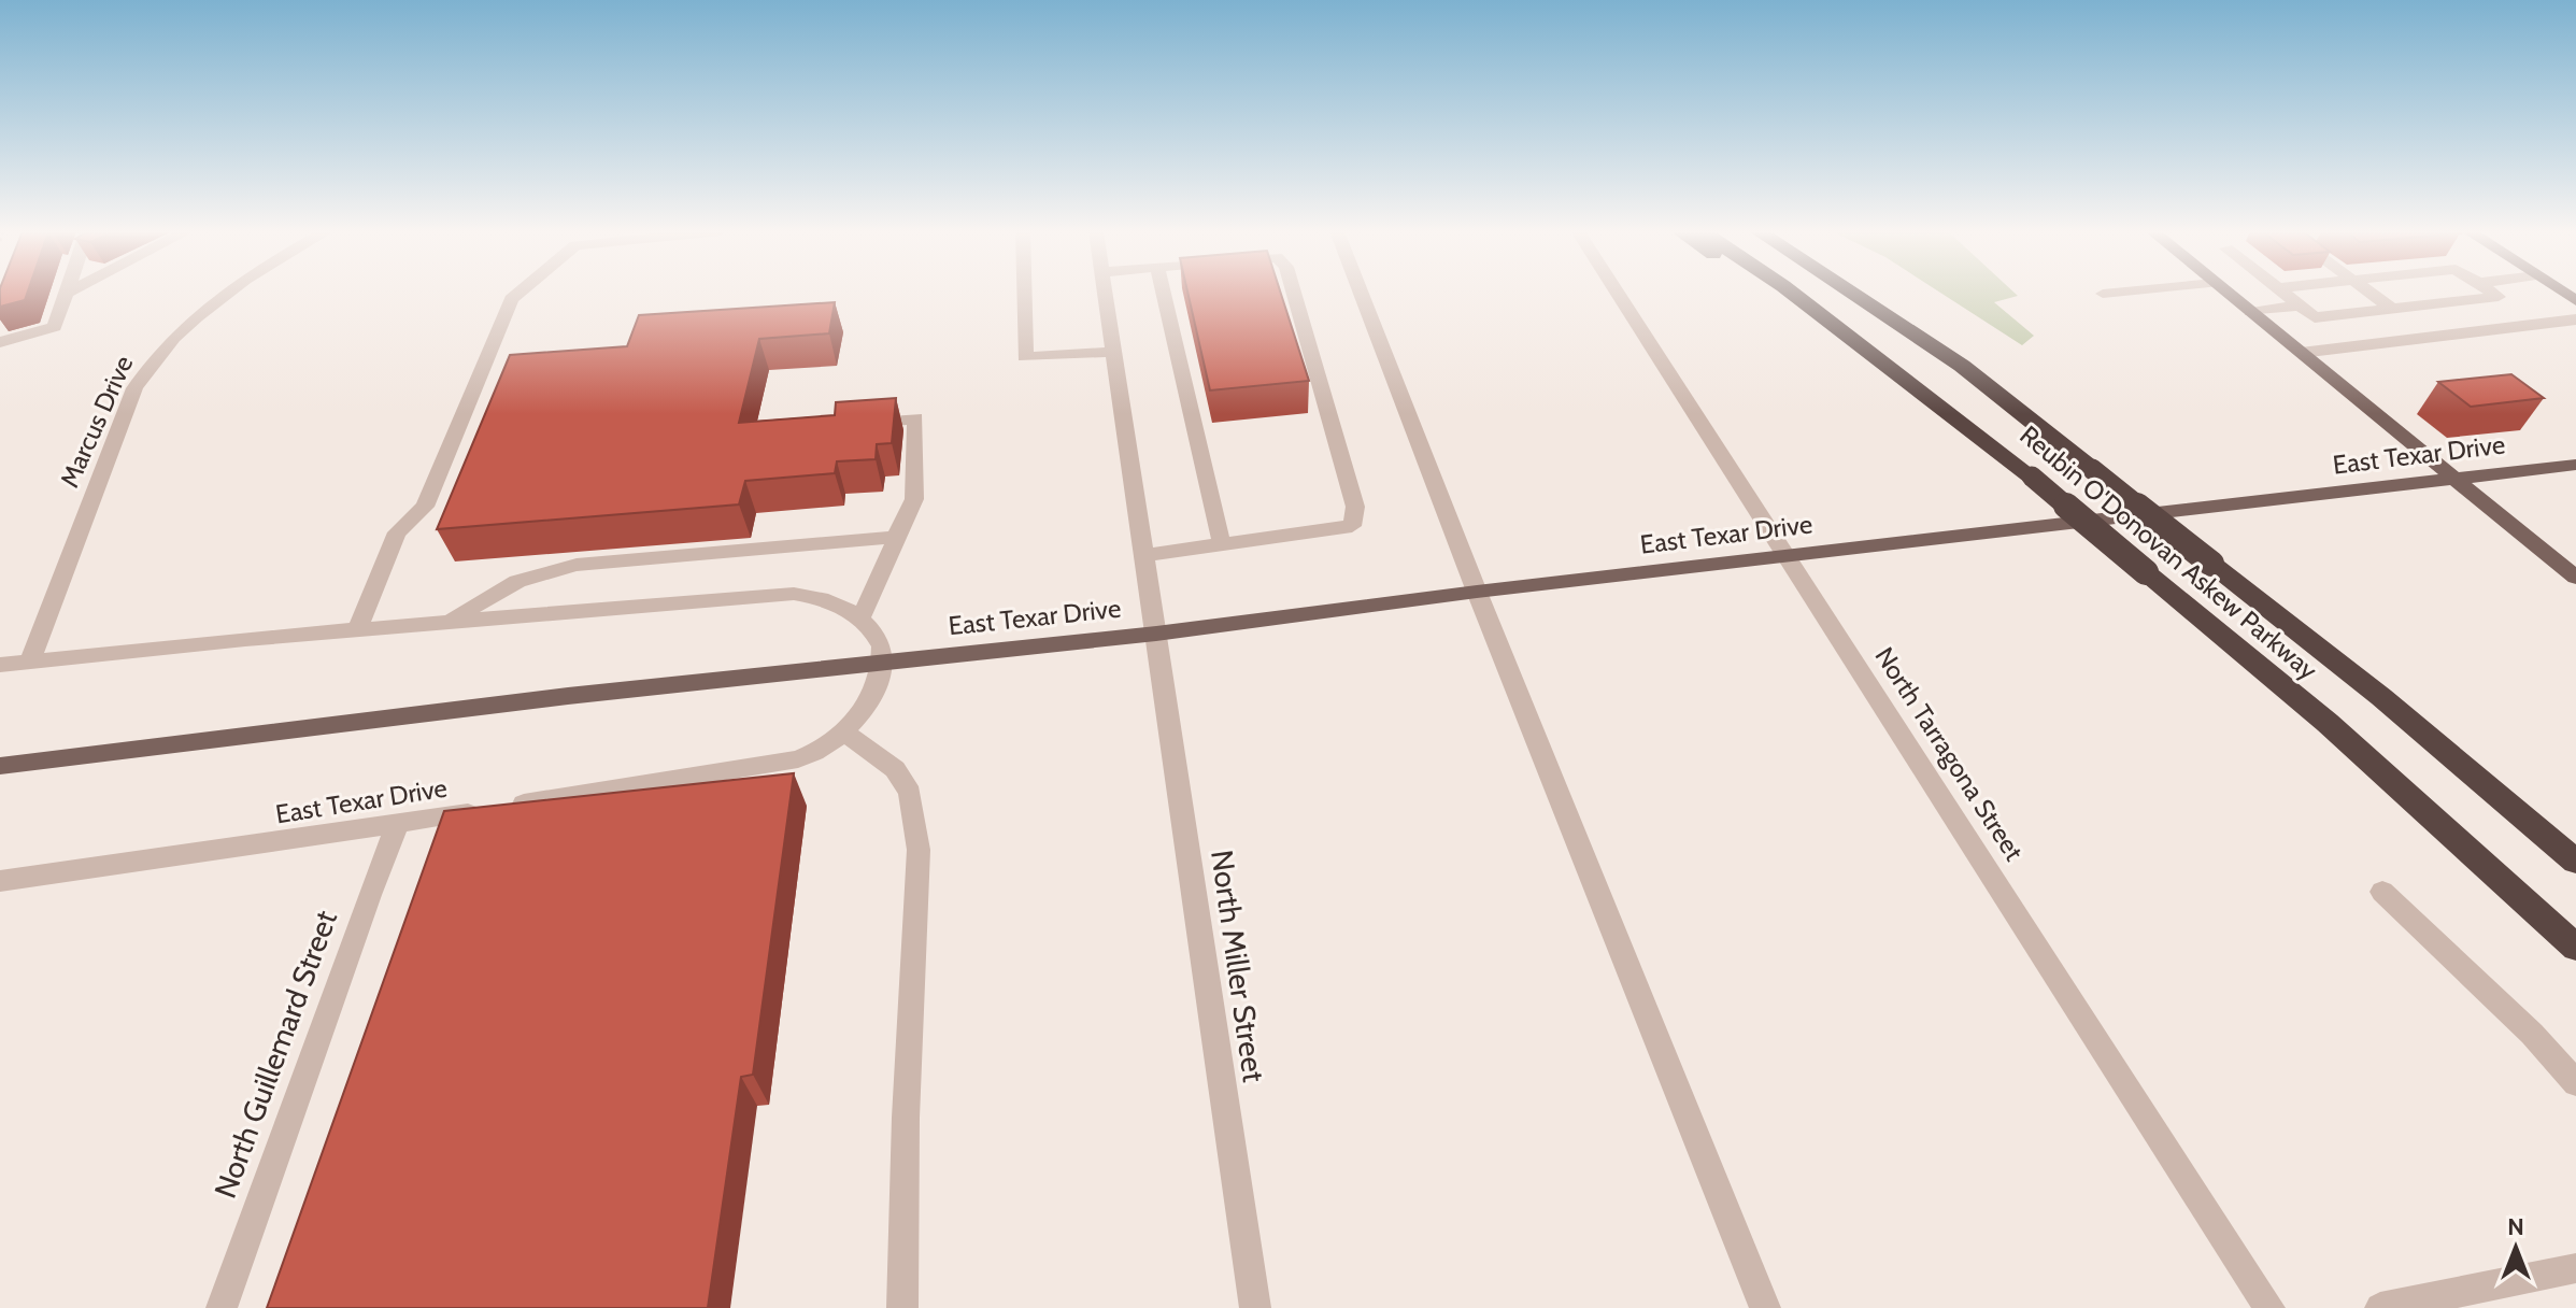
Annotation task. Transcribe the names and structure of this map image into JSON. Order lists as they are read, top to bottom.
{
  "streets": {
    "highway": ["Reubin O'Donovan Askew Parkway"],
    "main road": ["East Texar Drive"],
    "street": [
      "Marcus Drive",
      "North Tarragona Street",
      "North Miller Street",
      "North Guillemard Street"
    ]
  },
  "crossings": [
    ["East Texar Drive", "North Tarragona Street"],
    ["East Texar Drive", "North Miller Street"],
    ["East Texar Drive", "North Guillemard Street"]
  ],
  "north": "top"
}
